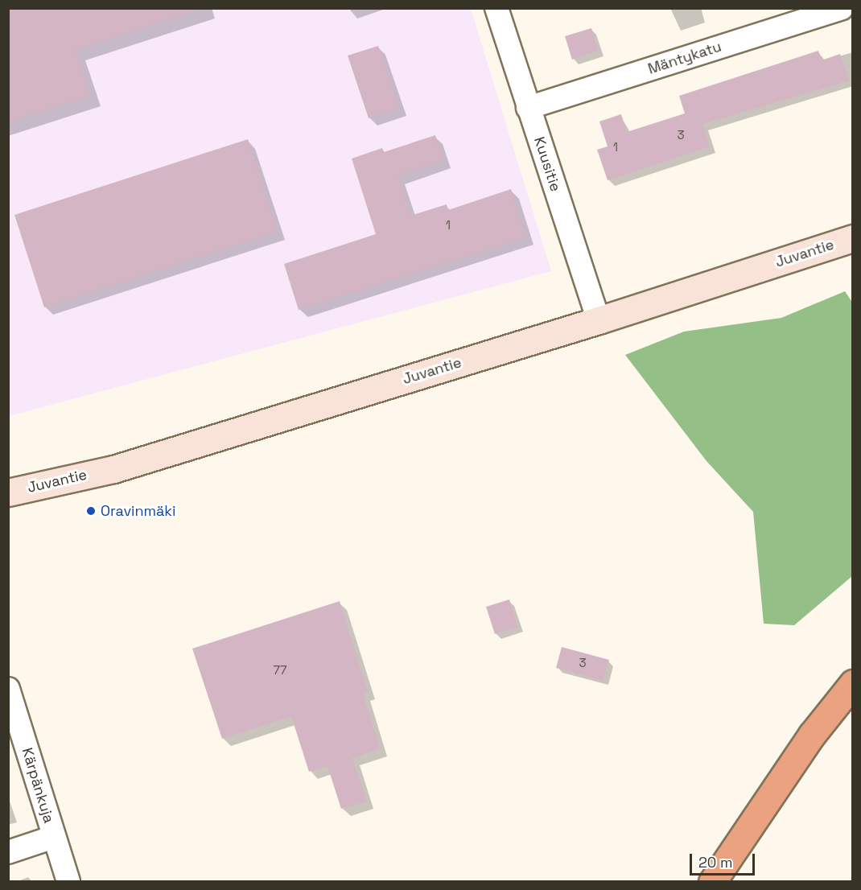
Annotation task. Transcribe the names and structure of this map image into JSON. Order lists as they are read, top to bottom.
{
  "streets": {
    "main road": ["Juvantie"],
    "street": ["Mäntykatu", "Kuusitie", "Kärpänkuja"]
  },
  "crossings": [
    ["Mäntykatu", "Kuusitie"],
    ["Kuusitie", "Juvantie"]
  ],
  "places": ["Oravinmäki"],
  "house_numbers": [
    "3",
    "1",
    "1",
    "3",
    "77"
  ],
  "scale_bar": "20 m"
}
